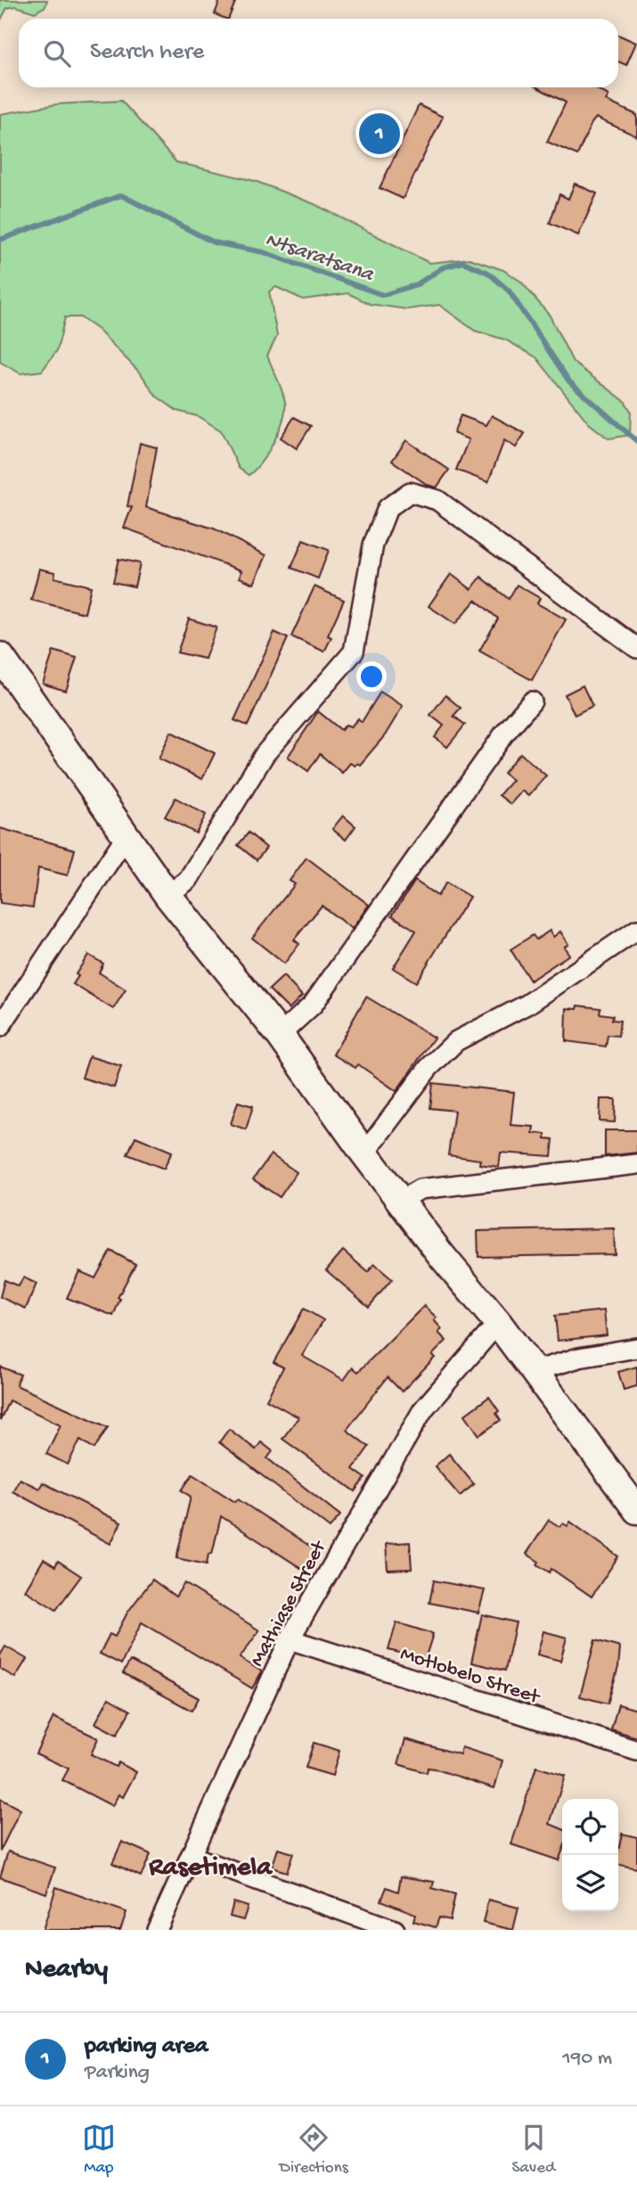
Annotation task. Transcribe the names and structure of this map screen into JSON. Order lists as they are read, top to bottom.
{
  "streets": {
    "street": ["Mathiase Street", "Motlobelo Street"]
  },
  "crossings": [
    ["Mathiase Street", "Motlobelo Street"]
  ],
  "districts": ["Rasetimela"],
  "water": ["Ntsaratsana"],
  "page": {
    "search": "Search here",
    "pins": "1",
    "heading": "Nearby",
    "list": [
      {
        "mark": "1",
        "name": "parking area",
        "note": "Parking",
        "value": "190 m"
      }
    ],
    "nav": ["Map", "Directions", "Saved"]
  }
}
